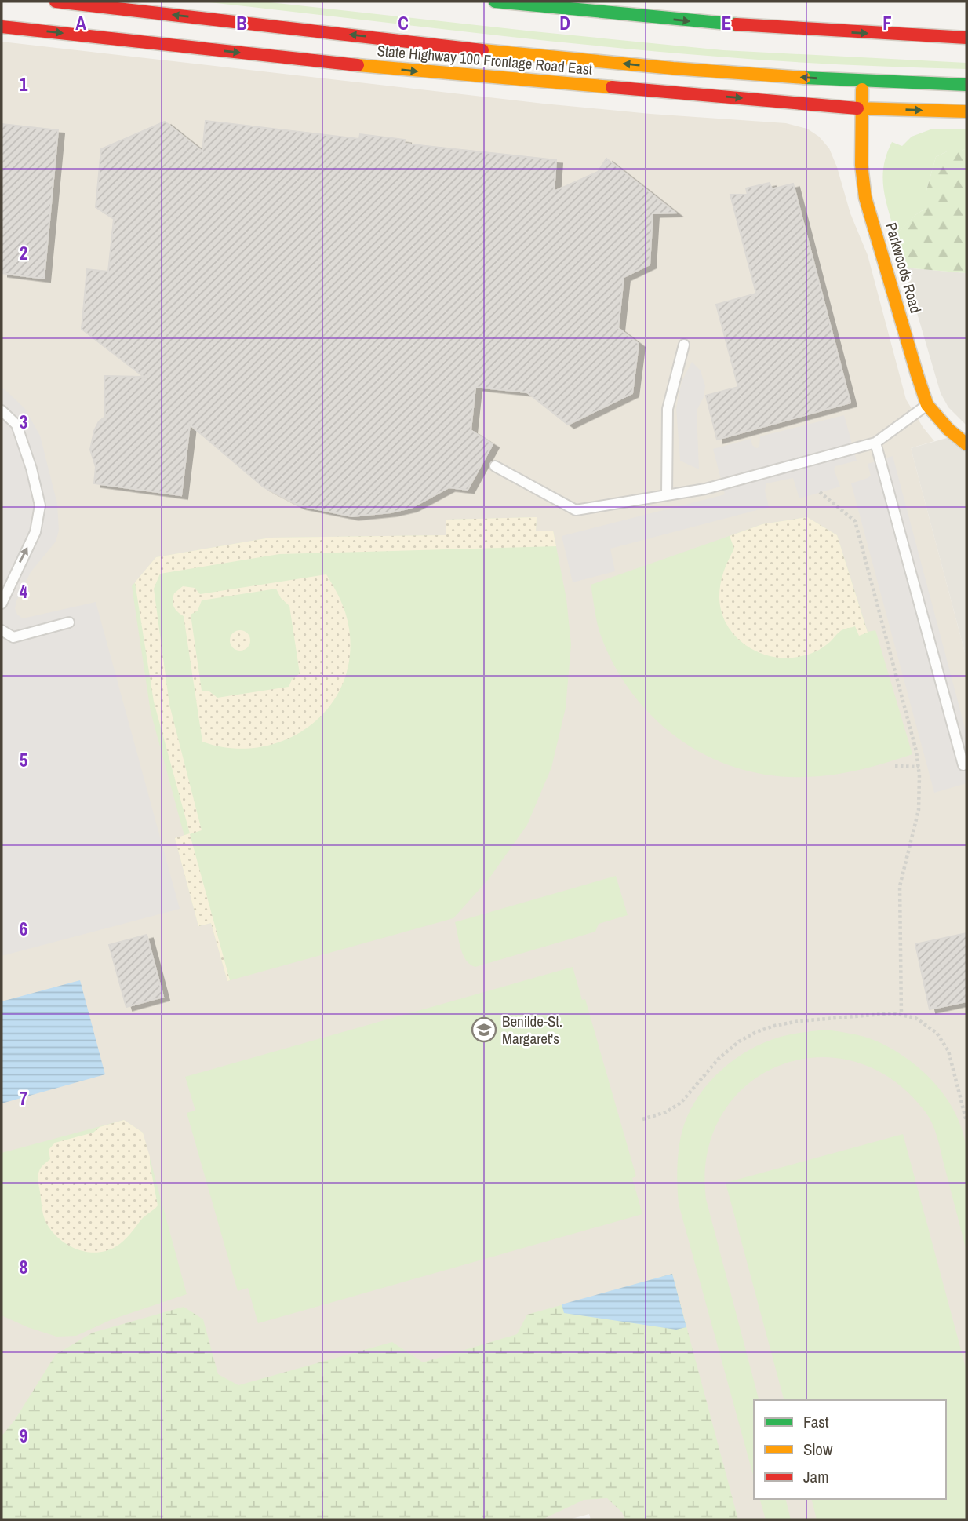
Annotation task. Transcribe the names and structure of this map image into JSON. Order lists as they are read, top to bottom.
{
  "streets": {
    "main road": ["State Highway 100 Frontage Road East", "Parkwoods Road"]
  },
  "crossings": [
    ["State Highway 100 Frontage Road East", "Parkwoods Road"]
  ],
  "places": {
    "school or university": ["Benilde-St. Margaret's"]
  },
  "legend": ["Fast", "Slow", "Jam"],
  "grid": {
    "columns": [
      "A",
      "B",
      "C",
      "D",
      "E",
      "F"
    ],
    "rows": [
      "1",
      "2",
      "3",
      "4",
      "5",
      "6",
      "7",
      "8",
      "9"
    ]
  }
}
